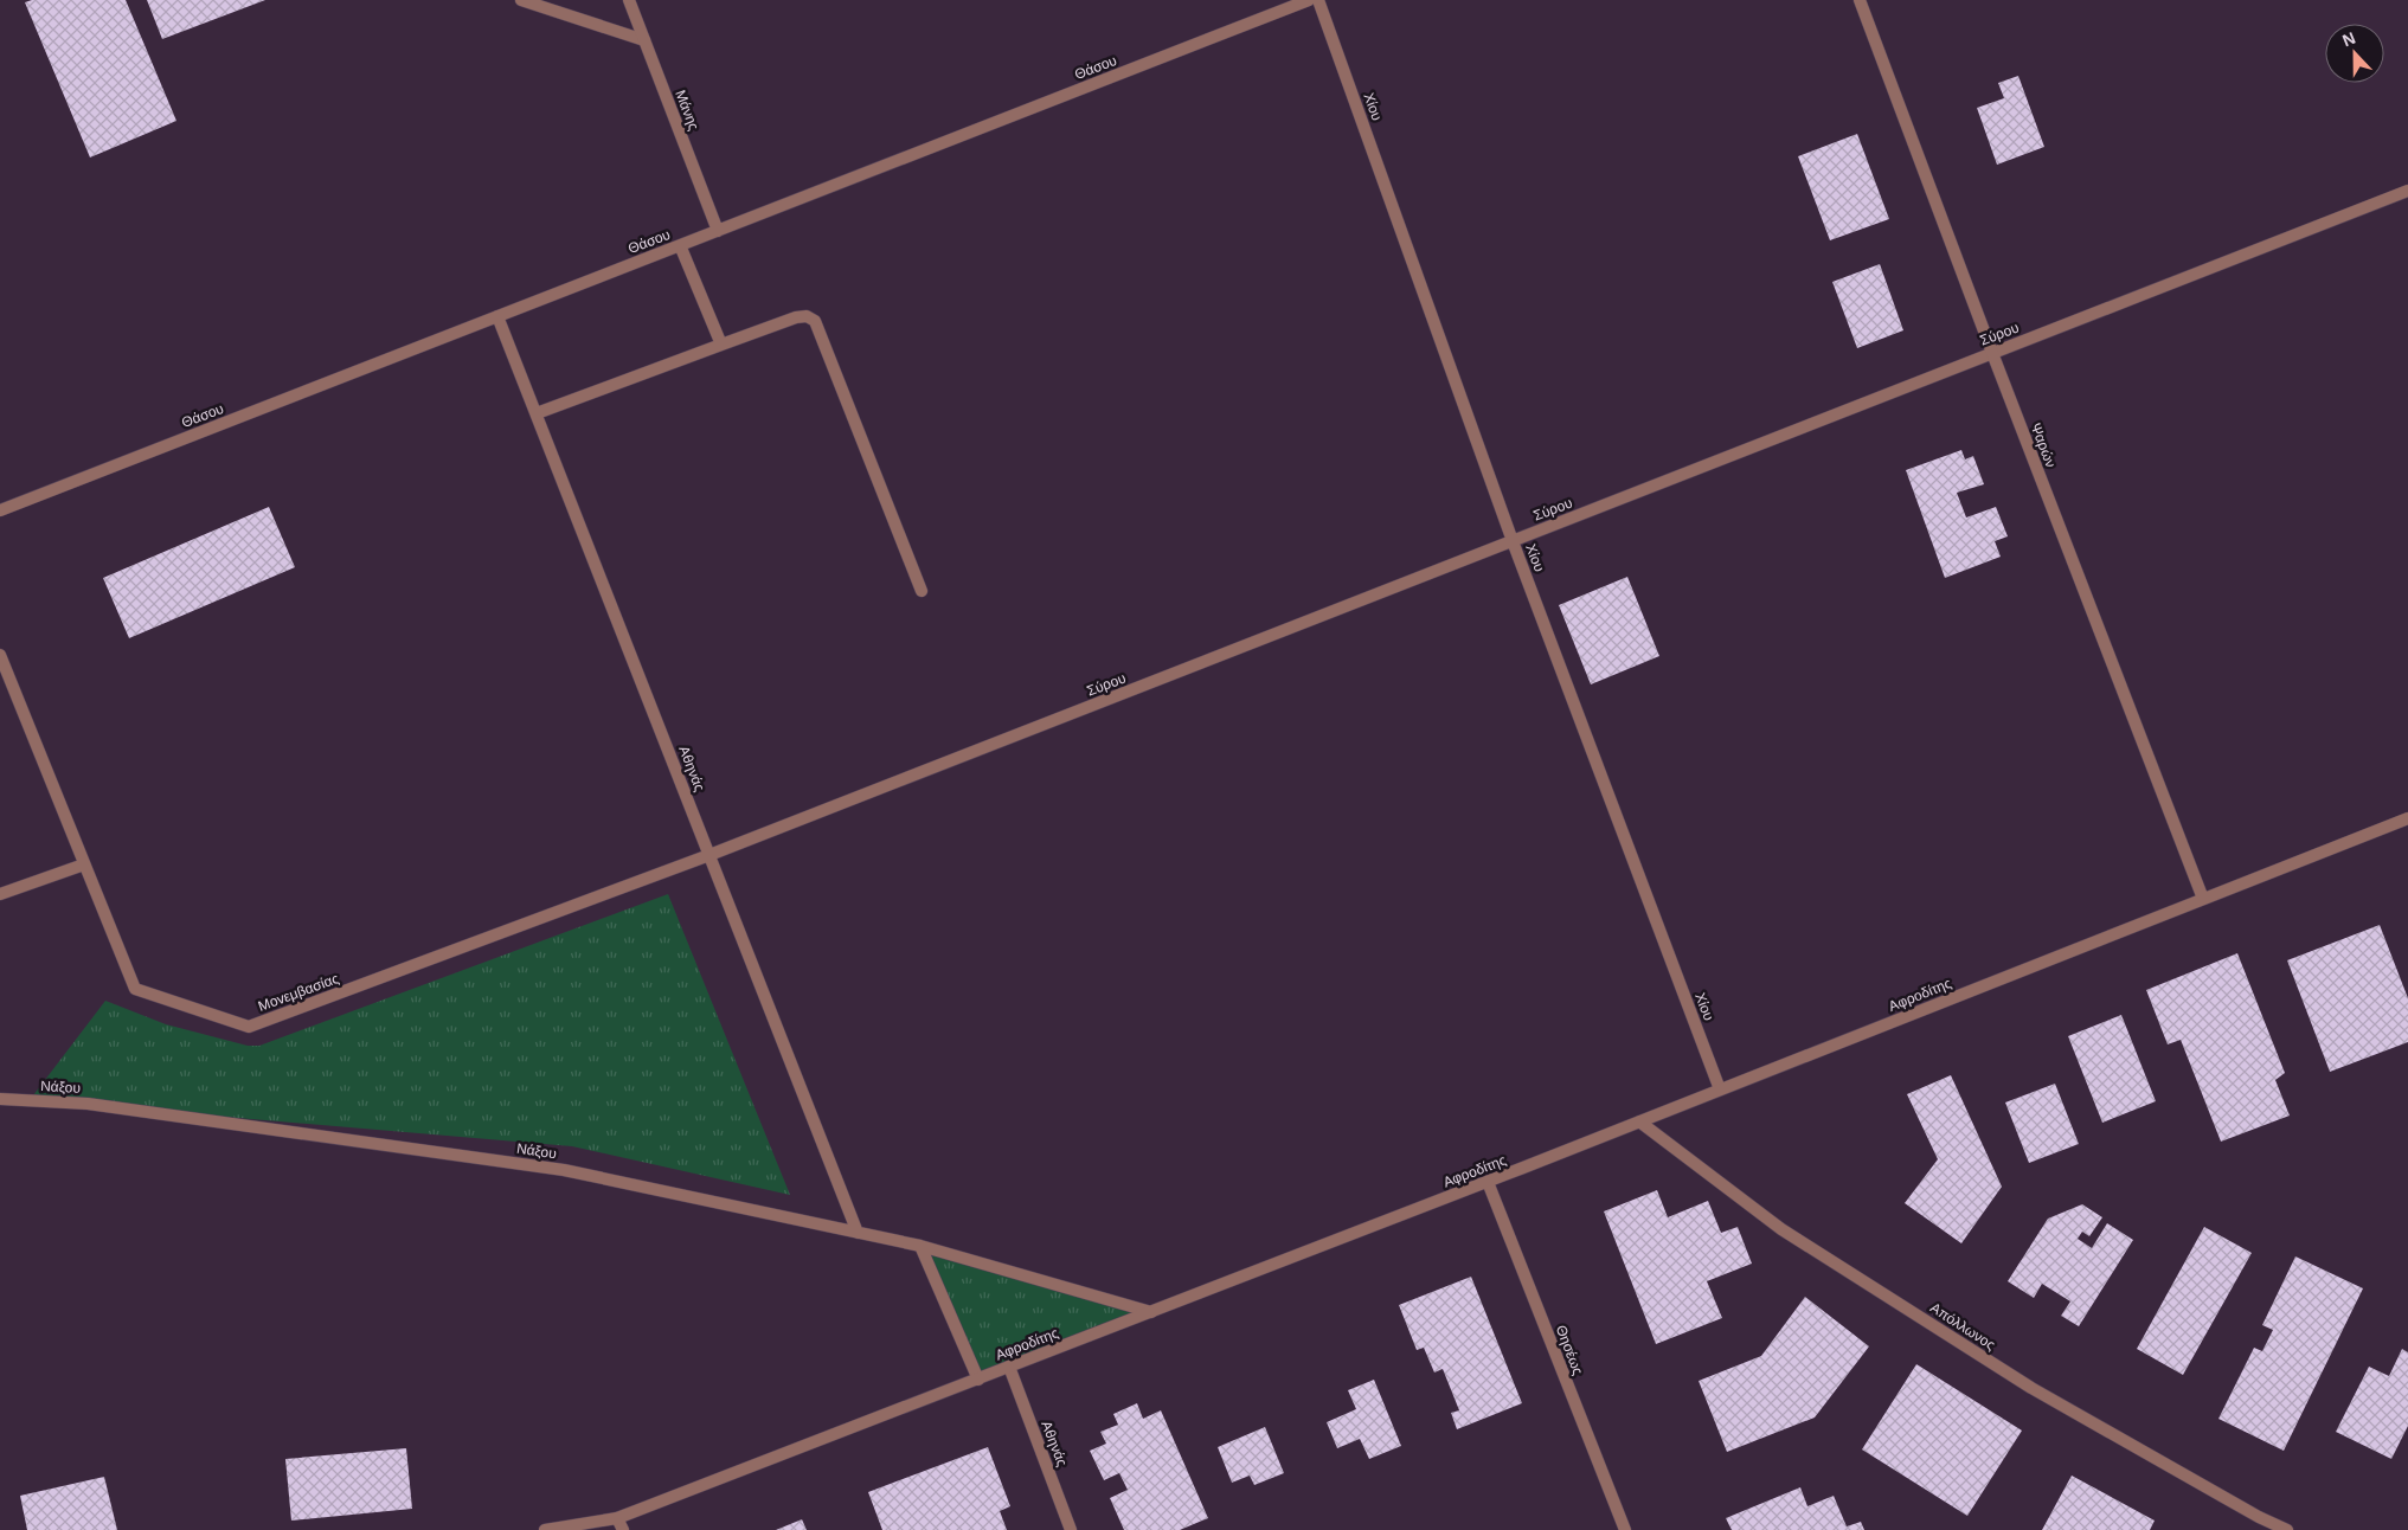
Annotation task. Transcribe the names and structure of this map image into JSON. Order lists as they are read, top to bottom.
{
  "streets": {
    "street": [
      "Θάσου",
      "Χίου",
      "Μάνης",
      "Σύρου",
      "Ψαρών",
      "Αθηνάς",
      "Movεμβασίας",
      "Αφροδίτης",
      "Νάξου",
      "Απόλλωνος",
      "Θησέως"
    ]
  },
  "crossings": [
    ["Θάσου", "Μάνης"],
    ["Θάσου", "Αθηνάς"],
    ["Χίου", "Σύρου"],
    ["Χίου", "Αφροδίτης"],
    ["Σύρου", "Ψαρών"],
    ["Σύρου", "Αθηνάς"],
    ["Σύρου", "Movεμβασίας"],
    ["Ψαρών", "Αφροδίτης"],
    ["Αθηνάς", "Movεμβασίας"],
    ["Αθηνάς", "Αφροδίτης"],
    ["Αθηνάς", "Νάξου"],
    ["Αφροδίτης", "Νάξου"],
    ["Αφροδίτης", "Απόλλωνος"],
    ["Αφροδίτης", "Θησέως"]
  ],
  "north": "top"
}
